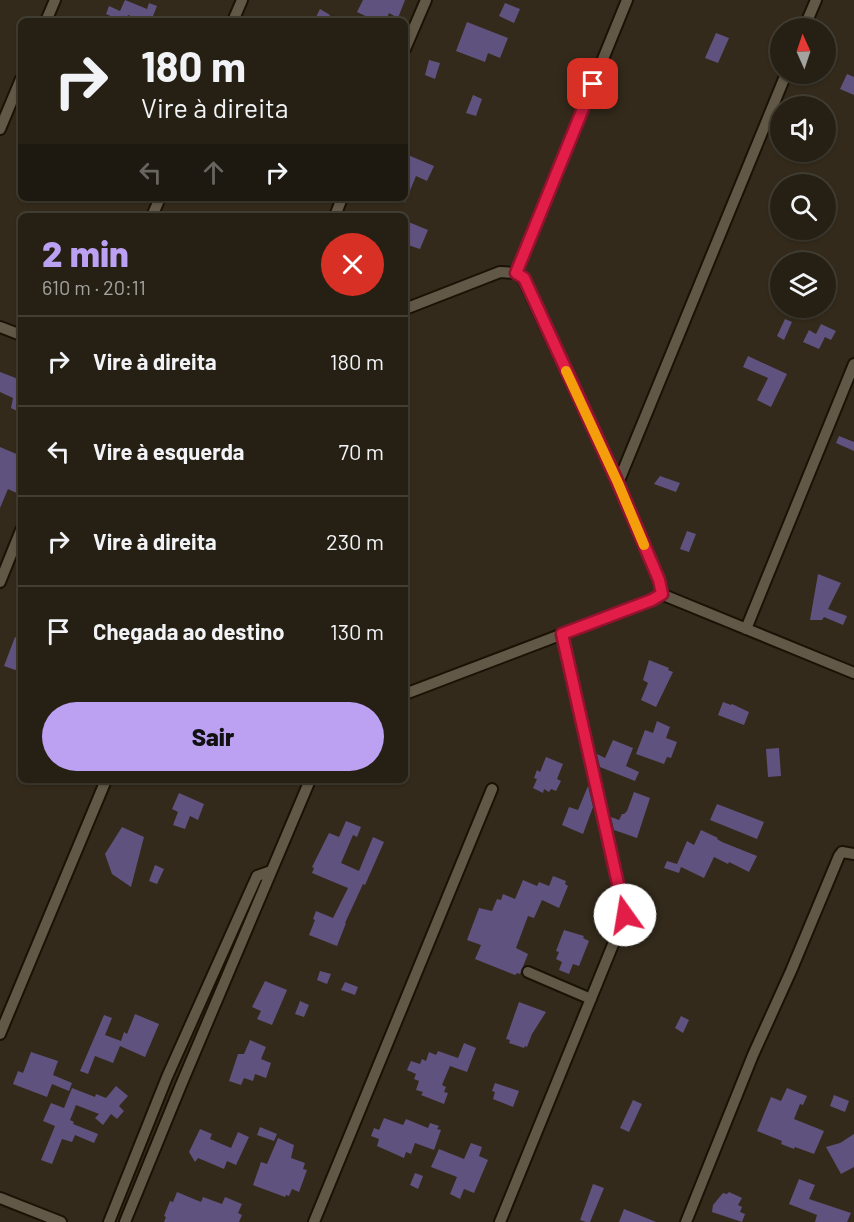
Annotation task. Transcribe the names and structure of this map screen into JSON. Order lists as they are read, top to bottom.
{
  "north": "top",
  "page": {
    "turn": ["180 m", "Vire à direita"],
    "heading": ["2 min", "610 m · 20:11"],
    "list": [
      {
        "name": "Vire à direita",
        "value": "180 m"
      },
      {
        "name": "Vire à esquerda",
        "value": "70 m"
      },
      {
        "name": "Vire à direita",
        "value": "230 m"
      },
      {
        "name": "Chegada ao destino",
        "value": "130 m"
      }
    ],
    "buttons": "Sair"
  }
}
